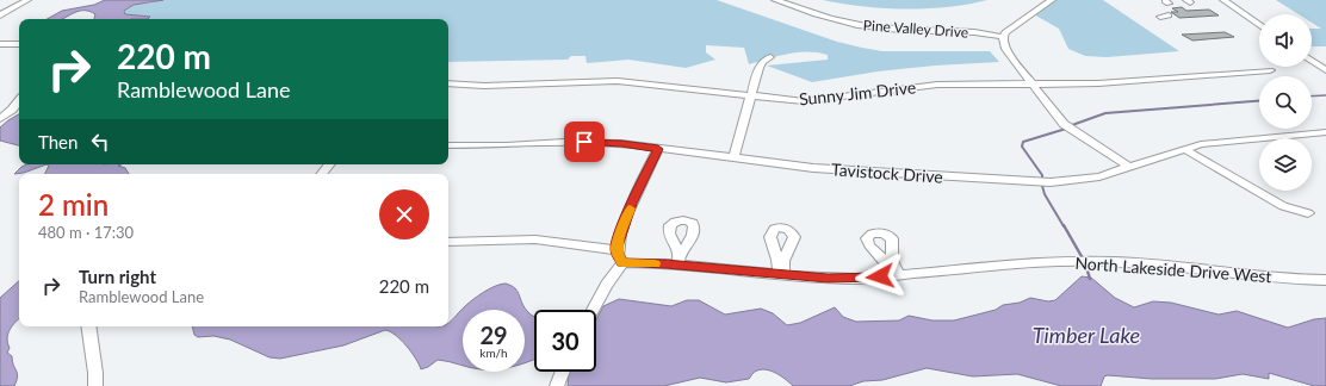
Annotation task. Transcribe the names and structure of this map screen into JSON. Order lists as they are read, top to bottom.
{
  "streets": {
    "street": [
      "Pine Valley Drive",
      "Sunny Jim Drive",
      "Tavistock Drive",
      "North Lakeside Drive West"
    ]
  },
  "water": ["Timber Lake"],
  "page": {
    "turn": ["220 m", "Ramblewood Lane"],
    "then": "Then",
    "heading": ["2 min", "480 m · 17:30"],
    "list": [
      {
        "name": "Turn right",
        "note": "Ramblewood Lane",
        "value": "220 m"
      }
    ],
    "speed": "29 km/h",
    "limit": "30"
  }
}
